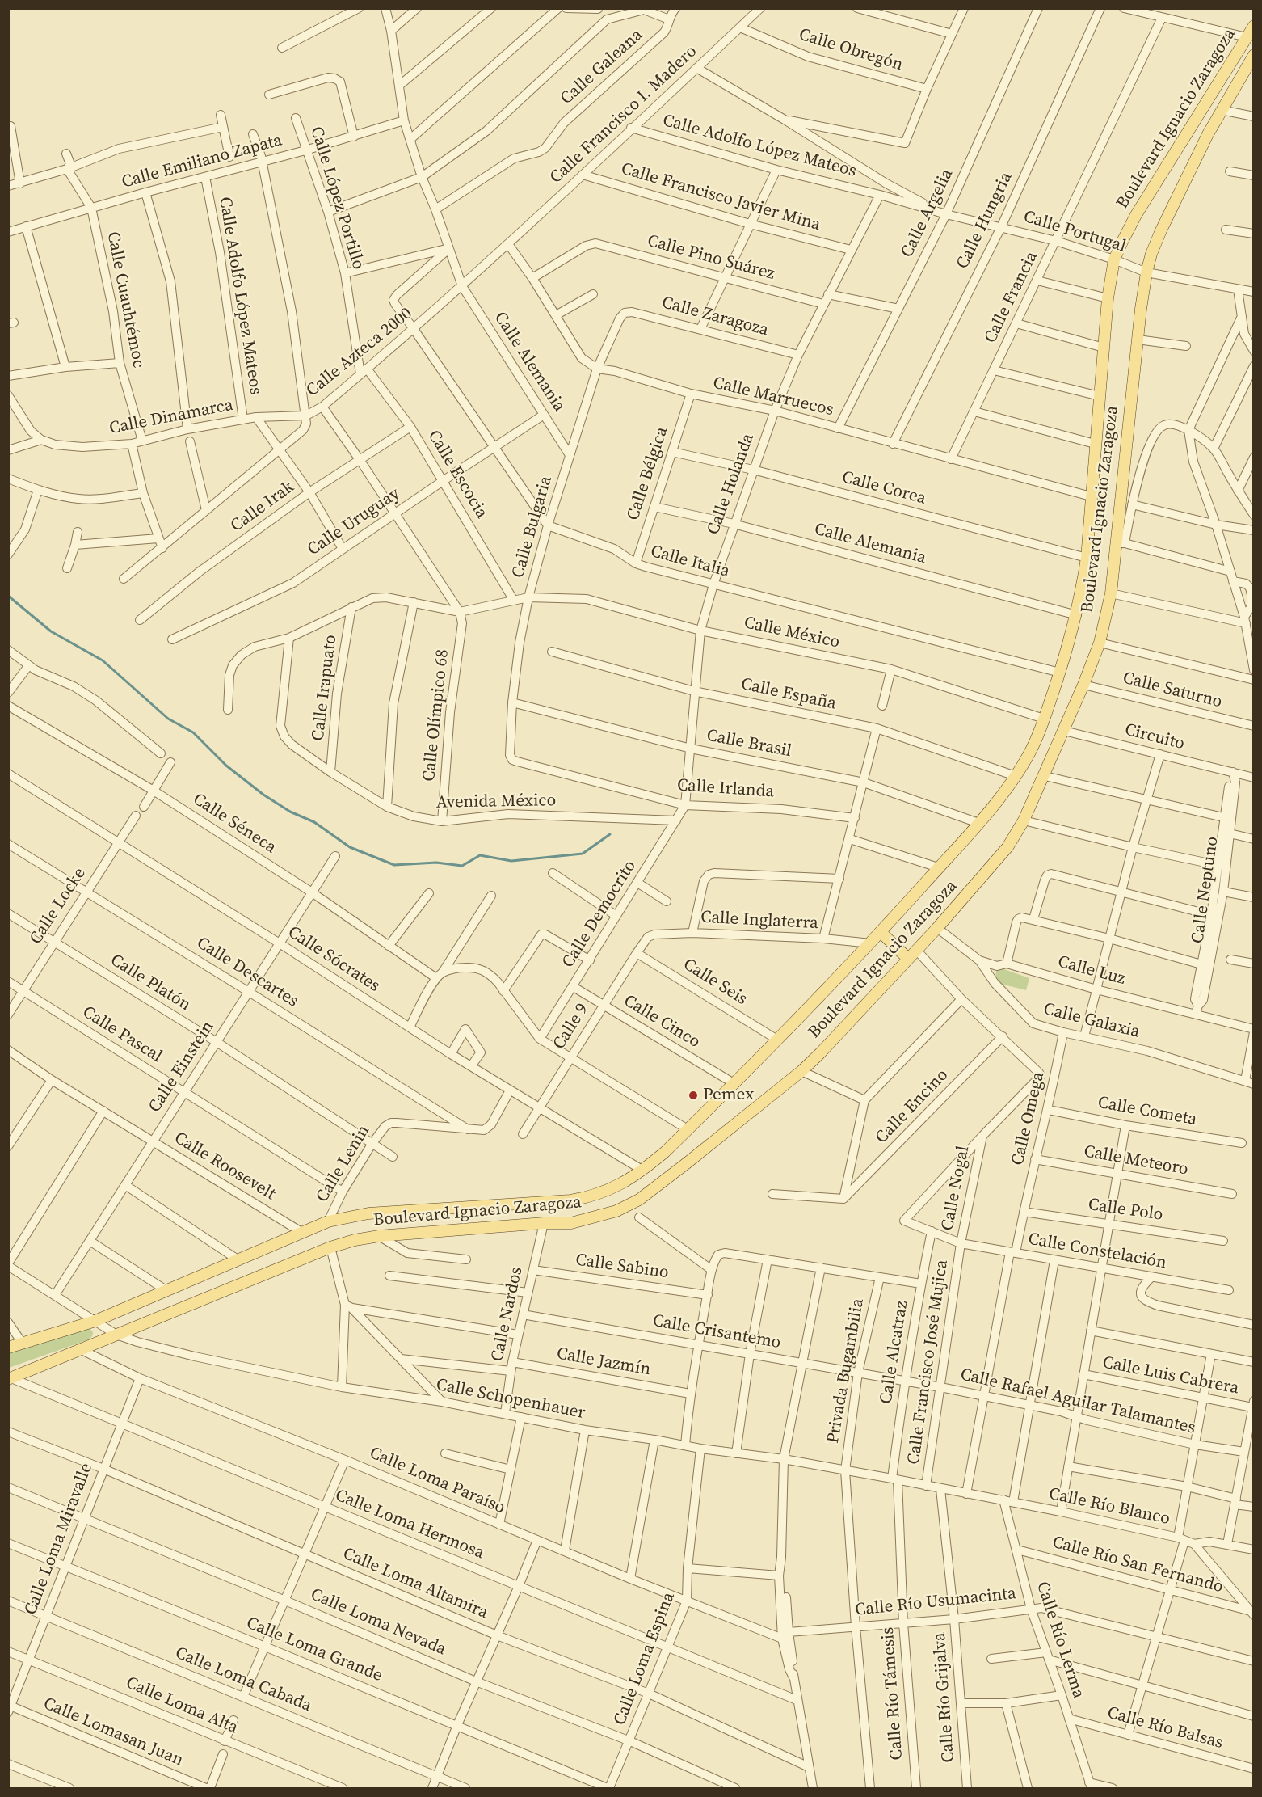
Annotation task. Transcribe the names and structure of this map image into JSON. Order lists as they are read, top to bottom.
{
  "streets": {
    "main road": ["Boulevard Ignacio Zaragoza"],
    "street": [
      "Calle Obregón",
      "Calle Galeana",
      "Calle Francisco I. Madero",
      "Calle Adolfo López Mateos",
      "Calle Emiliano Zapata",
      "Calle Francisco Javier Mina",
      "Calle López Portillo",
      "Calle Argelia",
      "Calle Hungria",
      "Calle Portugal",
      "Calle Pino Suárez",
      "Calle Francia",
      "Calle Cuauhtémoc",
      "Calle Zaragoza",
      "Calle Azteca 2000",
      "Calle Alemania",
      "Calle Marruecos",
      "Calle Dinamarca",
      "Calle Bélgica",
      "Calle Escocia",
      "Calle Holanda",
      "Calle Corea",
      "Calle Irak",
      "Calle Uruguay",
      "Calle Bulgaria",
      "Calle Italia",
      "Calle México",
      "Calle Irapuato",
      "Calle Saturno",
      "Calle España",
      "Calle Olímpico 68",
      "Circuito",
      "Calle Brasil",
      "Calle Irlanda",
      "Avenida México",
      "Calle Séneca",
      "Calle Neptuno",
      "Calle Locke",
      "Calle Democrito",
      "Calle Inglaterra",
      "Calle Sócrates",
      "Calle Luz",
      "Calle Descartes",
      "Calle Seis",
      "Calle Platón",
      "Calle Galaxia",
      "Calle Cinco",
      "Calle 9",
      "Calle Pascal",
      "Calle Einstein",
      "Calle Encino",
      "Calle Cometa",
      "Calle Omega",
      "Calle Meteoro",
      "Calle Lenin",
      "Calle Roosevelt",
      "Calle Nogal",
      "Calle Polo",
      "Calle Constelación",
      "Calle Sabino",
      "Calle Nardos",
      "Calle Crisantemo",
      "Calle Alcatraz",
      "Calle Jazmín",
      "Calle Francisco José Mujica",
      "Privada Bugambilia",
      "Calle Luis Cabrera",
      "Calle Schopenhauer",
      "Calle Rafael Aguilar Talamantes",
      "Calle Loma Paraíso",
      "Calle Río Blanco",
      "Calle Loma Hermosa",
      "Calle Loma Miravalle",
      "Calle Río San Fernando",
      "Calle Loma Altamira",
      "Calle Río Usumacinta",
      "Calle Loma Nevada",
      "Calle Río Lerma",
      "Calle Loma Grande",
      "Calle Loma Espina",
      "Calle Loma Cabada",
      "Calle Río Támesis",
      "Calle Río Grijalva",
      "Calle Loma Alta",
      "Calle Río Balsas",
      "Calle Lomasan Juan"
    ]
  },
  "crossings": [
    ["Calle Obregón", "Calle Francisco I. Madero"],
    ["Calle Galeana", "Calle Alemania"],
    ["Calle Francisco I. Madero", "Calle Adolfo López Mateos"],
    ["Calle Francisco I. Madero", "Calle Francisco Javier Mina"],
    ["Calle Francisco I. Madero", "Calle Azteca 2000"],
    ["Calle Francisco I. Madero", "Calle Marruecos"],
    ["Boulevard Ignacio Zaragoza", "Calle Portugal"],
    ["Boulevard Ignacio Zaragoza", "Calle Alemania"],
    ["Boulevard Ignacio Zaragoza", "Calle Marruecos"],
    ["Boulevard Ignacio Zaragoza", "Calle Corea"],
    ["Boulevard Ignacio Zaragoza", "Calle Italia"],
    ["Boulevard Ignacio Zaragoza", "Calle México"],
    ["Boulevard Ignacio Zaragoza", "Calle Saturno"],
    ["Boulevard Ignacio Zaragoza", "Calle España"],
    ["Boulevard Ignacio Zaragoza", "Circuito"],
    ["Boulevard Ignacio Zaragoza", "Calle Brasil"],
    ["Boulevard Ignacio Zaragoza", "Calle Inglaterra"],
    ["Boulevard Ignacio Zaragoza", "Calle Sócrates"],
    ["Boulevard Ignacio Zaragoza", "Calle Seis"],
    ["Boulevard Ignacio Zaragoza", "Calle Galaxia"],
    ["Boulevard Ignacio Zaragoza", "Calle Cinco"],
    ["Boulevard Ignacio Zaragoza", "Calle Lenin"],
    ["Boulevard Ignacio Zaragoza", "Calle Roosevelt"],
    ["Boulevard Ignacio Zaragoza", "Calle Nardos"],
    ["Boulevard Ignacio Zaragoza", "Calle Schopenhauer"],
    ["Boulevard Ignacio Zaragoza", "Calle Loma Paraíso"],
    ["Boulevard Ignacio Zaragoza", "Calle Loma Hermosa"],
    ["Calle Adolfo López Mateos", "Calle Emiliano Zapata"],
    ["Calle Adolfo López Mateos", "Calle Portugal"],
    ["Calle Adolfo López Mateos", "Calle Dinamarca"],
    ["Calle Adolfo López Mateos", "Calle Holanda"],
    ["Calle Emiliano Zapata", "Calle López Portillo"],
    ["Calle Emiliano Zapata", "Calle Cuauhtémoc"],
    ["Calle Emiliano Zapata", "Calle Alemania"],
    ["Calle Francisco Javier Mina", "Calle Holanda"],
    ["Calle López Portillo", "Calle Azteca 2000"],
    ["Calle López Portillo", "Calle Escocia"],
    ["Calle Argelia", "Calle Portugal"],
    ["Calle Argelia", "Calle Marruecos"],
    ["Calle Hungria", "Calle Portugal"],
    ["Calle Hungria", "Calle Marruecos"],
    ["Calle Portugal", "Calle Francia"],
    ["Calle Portugal", "Calle Holanda"],
    ["Calle Pino Suárez", "Calle Marruecos"],
    ["Calle Pino Suárez", "Calle Holanda"],
    ["Calle Francia", "Calle Marruecos"],
    ["Calle Cuauhtémoc", "Calle Dinamarca"],
    ["Calle Zaragoza", "Calle Holanda"],
    ["Calle Zaragoza", "Calle Bulgaria"],
    ["Calle Azteca 2000", "Calle Alemania"],
    ["Calle Azteca 2000", "Calle Marruecos"],
    ["Calle Azteca 2000", "Calle Dinamarca"],
    ["Calle Azteca 2000", "Calle Escocia"],
    ["Calle Alemania", "Calle Bélgica"],
    ["Calle Alemania", "Calle Holanda"],
    ["Calle Alemania", "Calle Uruguay"],
    ["Calle Alemania", "Calle Bulgaria"],
    ["Calle Marruecos", "Calle Bélgica"],
    ["Calle Marruecos", "Calle Holanda"],
    ["Calle Marruecos", "Calle Bulgaria"],
    ["Calle Bélgica", "Calle Corea"],
    ["Calle Bélgica", "Calle Italia"],
    ["Calle Escocia", "Calle Irak"],
    ["Calle Escocia", "Calle Uruguay"],
    ["Calle Holanda", "Calle Corea"],
    ["Calle Holanda", "Calle Italia"],
    ["Calle Holanda", "Calle México"],
    ["Calle Holanda", "Calle España"],
    ["Calle Holanda", "Calle Brasil"],
    ["Calle Holanda", "Calle Irlanda"],
    ["Calle Holanda", "Calle Democrito"],
    ["Calle Bulgaria", "Calle Italia"],
    ["Calle Bulgaria", "Calle México"],
    ["Calle Bulgaria", "Calle Brasil"],
    ["Calle Bulgaria", "Calle Irlanda"],
    ["Calle Irapuato", "Avenida México"],
    ["Calle Olímpico 68", "Avenida México"],
    ["Circuito", "Calle Neptuno"],
    ["Calle Irlanda", "Calle Democrito"],
    ["Avenida México", "Calle Democrito"],
    ["Calle Séneca", "Calle Einstein"],
    ["Calle Neptuno", "Calle Luz"],
    ["Calle Locke", "Calle Sócrates"],
    ["Calle Locke", "Calle Descartes"],
    ["Calle Locke", "Calle Platón"],
    ["Calle Locke", "Calle Pascal"],
    ["Calle Democrito", "Calle Cinco"],
    ["Calle Inglaterra", "Calle 9"],
    ["Calle Sócrates", "Calle 9"],
    ["Calle Sócrates", "Calle Einstein"],
    ["Calle Sócrates", "Calle Lenin"],
    ["Calle Luz", "Calle Galaxia"],
    ["Calle Descartes", "Calle Einstein"],
    ["Calle Descartes", "Calle Lenin"],
    ["Calle Seis", "Calle 9"],
    ["Calle Platón", "Calle Einstein"],
    ["Calle Platón", "Calle Lenin"],
    ["Calle Galaxia", "Calle Omega"],
    ["Calle Cinco", "Calle 9"],
    ["Calle Pascal", "Calle Einstein"],
    ["Calle Pascal", "Calle Lenin"],
    ["Calle Einstein", "Calle Roosevelt"],
    ["Calle Einstein", "Calle Schopenhauer"],
    ["Calle Encino", "Calle Nogal"],
    ["Calle Cometa", "Calle Omega"],
    ["Calle Omega", "Calle Meteoro"],
    ["Calle Omega", "Calle Polo"],
    ["Calle Omega", "Calle Constelación"],
    ["Calle Omega", "Calle Rafael Aguilar Talamantes"],
    ["Calle Omega", "Calle Río Blanco"],
    ["Calle Nogal", "Calle Constelación"],
    ["Calle Nogal", "Calle Francisco José Mujica"],
    ["Calle Constelación", "Calle Alcatraz"],
    ["Calle Constelación", "Calle Francisco José Mujica"],
    ["Calle Sabino", "Calle Nardos"],
    ["Calle Nardos", "Calle Crisantemo"],
    ["Calle Nardos", "Calle Jazmín"],
    ["Calle Nardos", "Calle Schopenhauer"],
    ["Calle Crisantemo", "Calle Alcatraz"],
    ["Calle Crisantemo", "Privada Bugambilia"],
    ["Calle Crisantemo", "Calle Rafael Aguilar Talamantes"],
    ["Calle Alcatraz", "Calle Schopenhauer"],
    ["Calle Alcatraz", "Calle Rafael Aguilar Talamantes"],
    ["Calle Alcatraz", "Calle Río Támesis"],
    ["Calle Francisco José Mujica", "Calle Schopenhauer"],
    ["Calle Francisco José Mujica", "Calle Rafael Aguilar Talamantes"],
    ["Calle Francisco José Mujica", "Calle Río Blanco"],
    ["Privada Bugambilia", "Calle Schopenhauer"],
    ["Privada Bugambilia", "Calle Río Usumacinta"],
    ["Calle Schopenhauer", "Calle Río Blanco"],
    ["Calle Schopenhauer", "Calle Loma Espina"],
    ["Calle Schopenhauer", "Calle Río Támesis"],
    ["Calle Loma Paraíso", "Calle Loma Miravalle"],
    ["Calle Loma Paraíso", "Calle Río Usumacinta"],
    ["Calle Loma Paraíso", "Calle Loma Espina"],
    ["Calle Río Blanco", "Calle Río Lerma"],
    ["Calle Río Blanco", "Calle Río Grijalva"],
    ["Calle Loma Hermosa", "Calle Loma Miravalle"],
    ["Calle Loma Hermosa", "Calle Loma Espina"],
    ["Calle Loma Miravalle", "Calle Loma Altamira"],
    ["Calle Loma Miravalle", "Calle Loma Nevada"],
    ["Calle Loma Miravalle", "Calle Loma Grande"],
    ["Calle Loma Miravalle", "Calle Loma Cabada"],
    ["Calle Loma Miravalle", "Calle Loma Alta"],
    ["Calle Loma Miravalle", "Calle Lomasan Juan"],
    ["Calle Río San Fernando", "Calle Río Lerma"],
    ["Calle Loma Altamira", "Calle Loma Espina"],
    ["Calle Río Usumacinta", "Calle Río Lerma"],
    ["Calle Río Usumacinta", "Calle Río Támesis"],
    ["Calle Río Usumacinta", "Calle Río Grijalva"],
    ["Calle Loma Nevada", "Calle Loma Espina"],
    ["Calle Río Lerma", "Calle Río Balsas"],
    ["Calle Loma Grande", "Calle Loma Espina"]
  ],
  "places": ["Pemex"]
}
